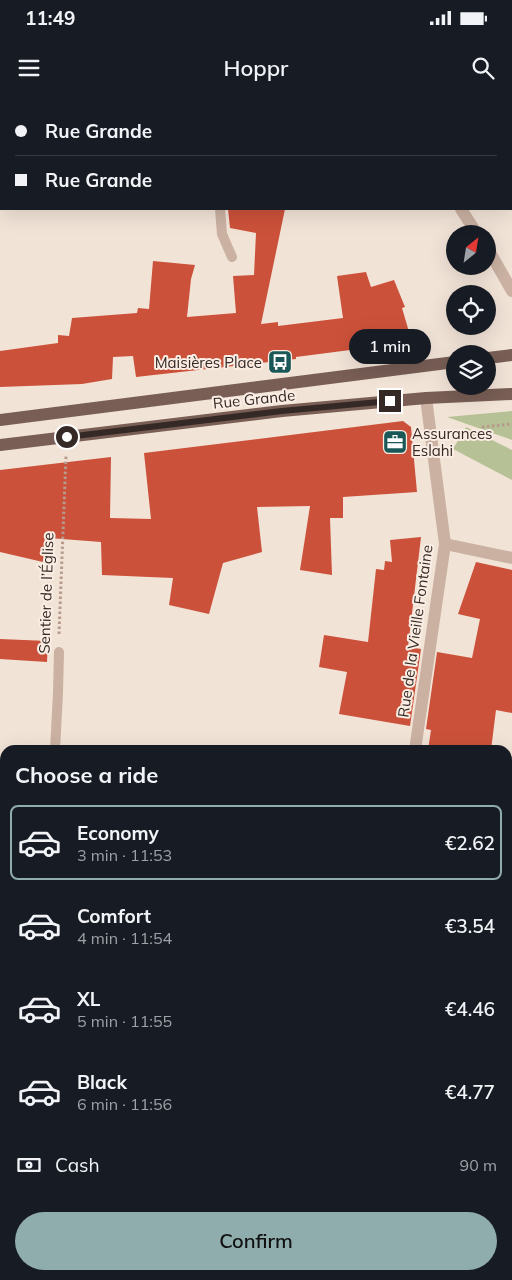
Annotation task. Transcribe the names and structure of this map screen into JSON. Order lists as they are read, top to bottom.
{
  "streets": {
    "main road": ["Rue Grande"],
    "street": ["Rue de la Vieille Fontaine"],
    "lane": ["Sentier de l’Église"]
  },
  "crossings": [
    ["Rue Grande", "Sentier de l’Église"],
    ["Rue Grande", "Rue de la Vieille Fontaine"]
  ],
  "places": {
    "bus stop": ["Maisières Place"],
    "office": ["Assurances Eslahi"]
  },
  "north": "top right",
  "page": {
    "status": "11:49",
    "header": "Hoppr",
    "banner": ["Rue Grande", "Rue Grande"],
    "bubble": "1 min",
    "heading": "Choose a ride",
    "list": [
      {
        "name": "Economy",
        "note": "3 min · 11:53",
        "value": "€2.62"
      },
      {
        "name": "Comfort",
        "note": "4 min · 11:54",
        "value": "€3.54"
      },
      {
        "name": "XL",
        "note": "5 min · 11:55",
        "value": "€4.46"
      },
      {
        "name": "Black",
        "note": "6 min · 11:56",
        "value": "€4.77"
      }
    ],
    "pay": ["Cash", "90 m"],
    "buttons": "Confirm"
  }
}
